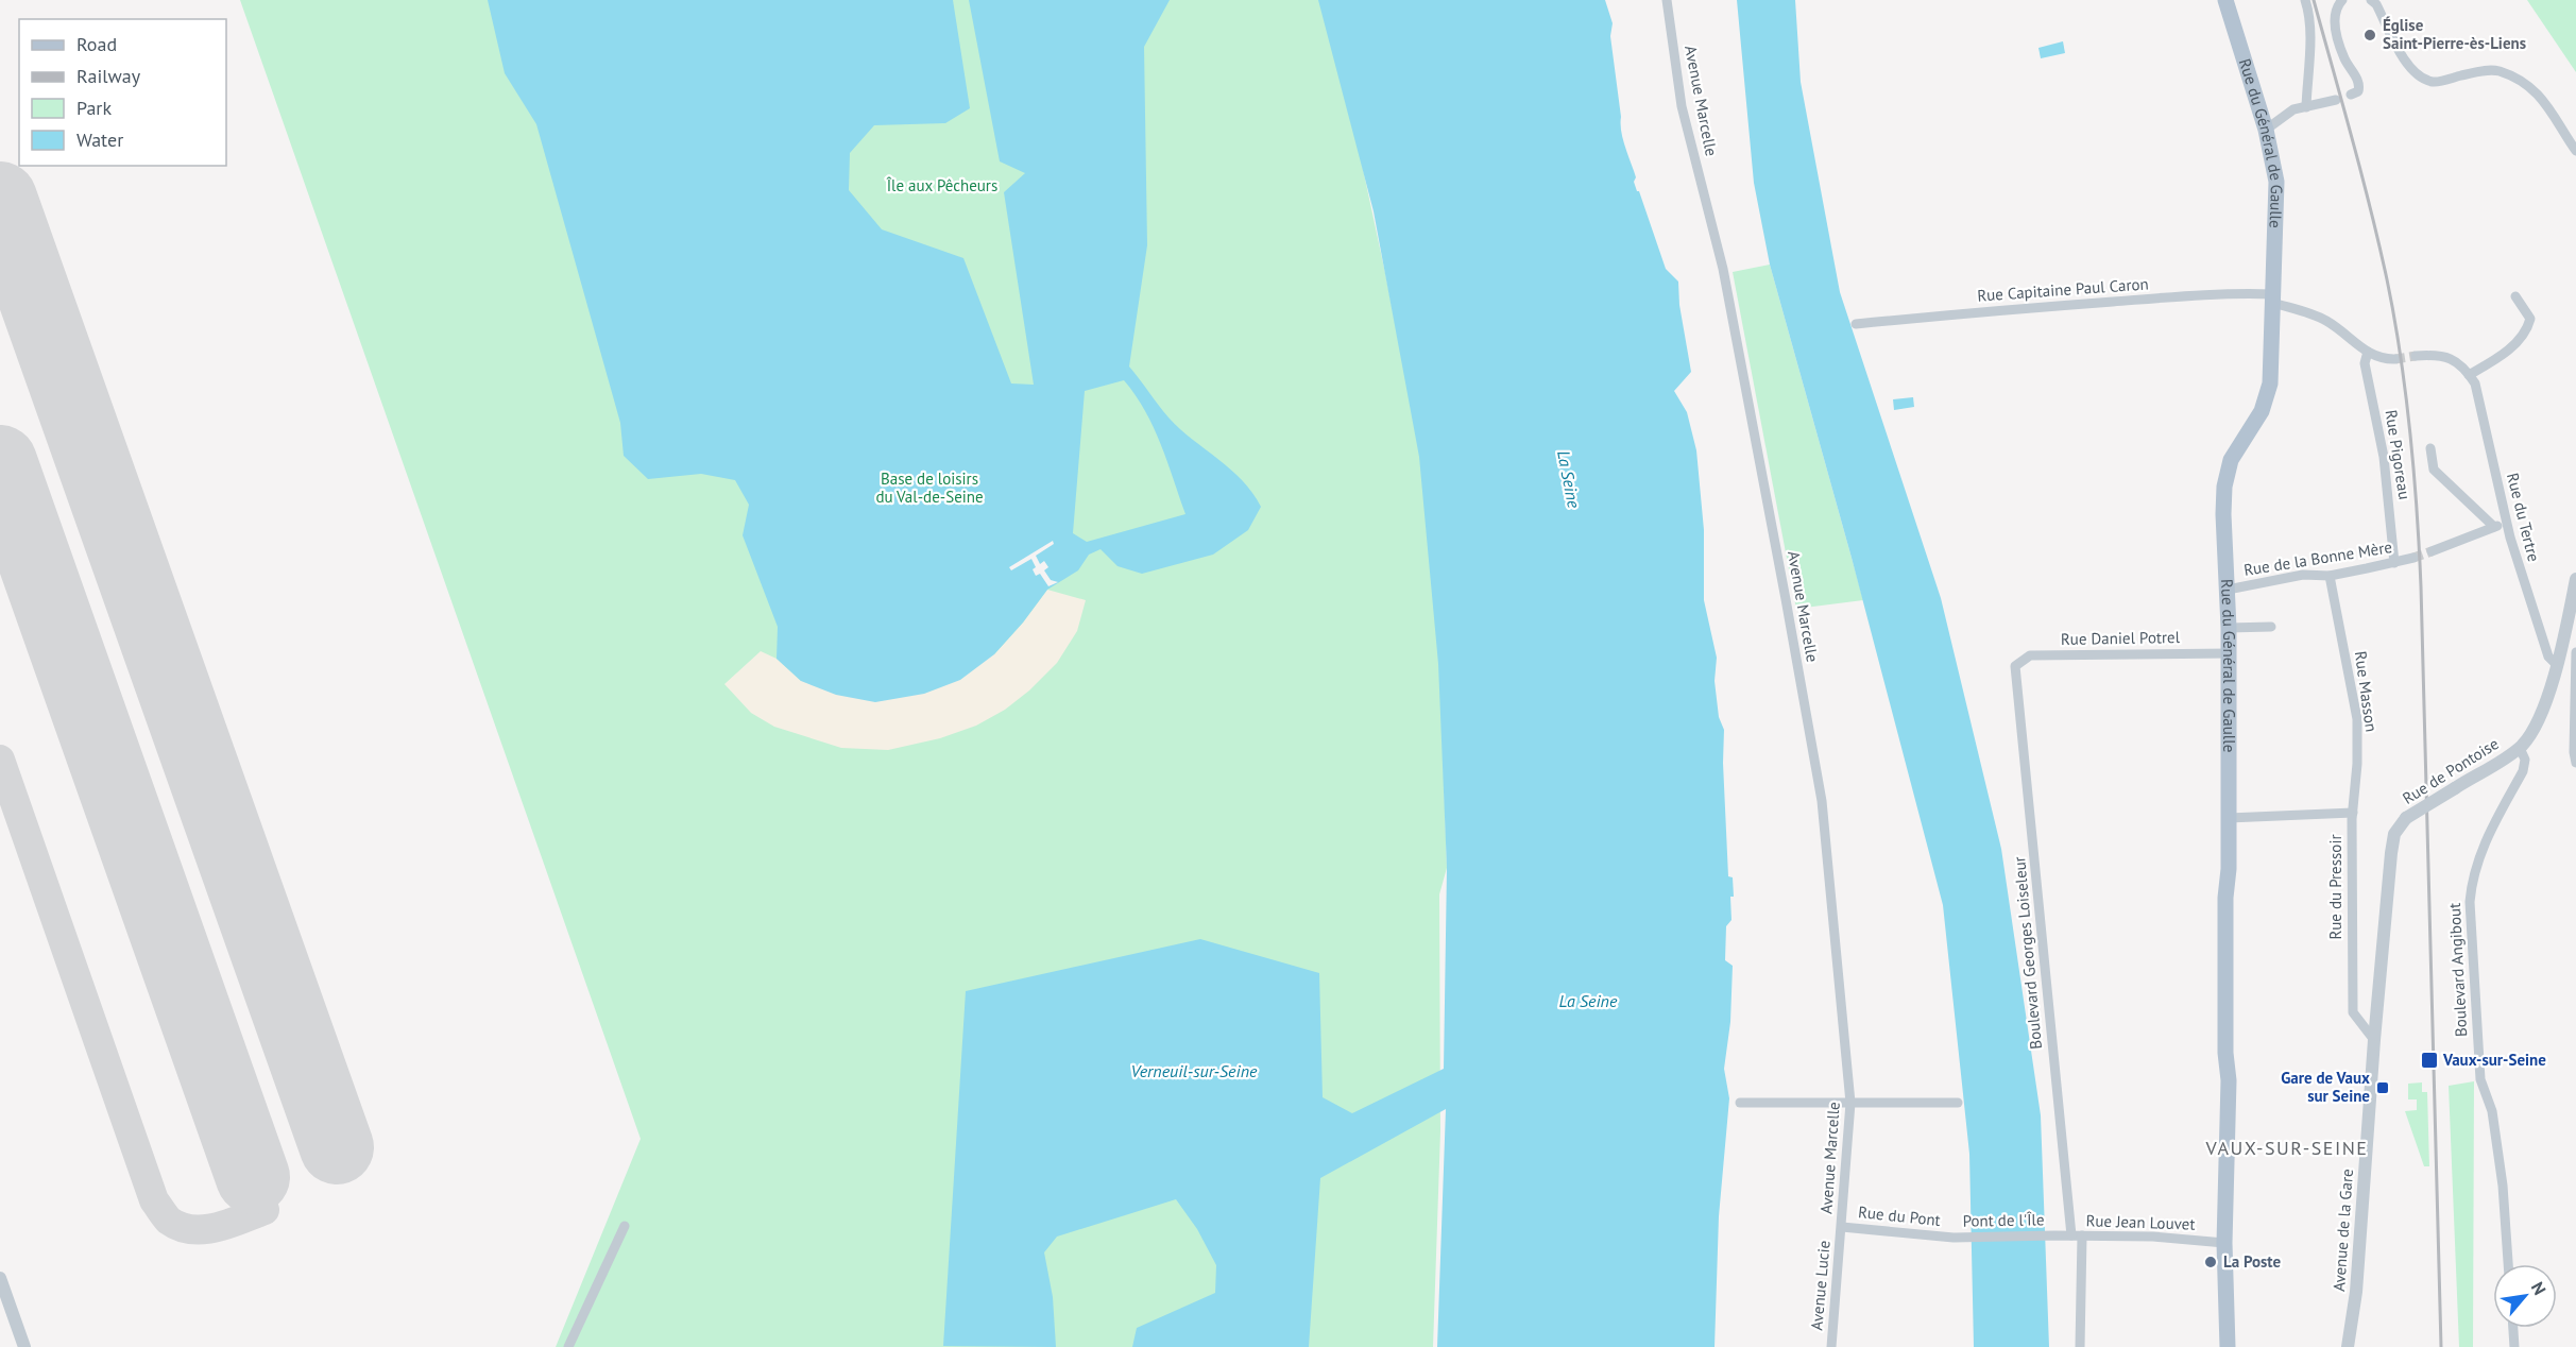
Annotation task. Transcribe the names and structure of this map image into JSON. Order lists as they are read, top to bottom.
{
  "streets": {
    "main road": ["Rue du Général de Gaulle"],
    "street": [
      "Avenue Marcelle",
      "Rue Capitaine Paul Caron",
      "Rue Pigoreau",
      "Rue du Tertre",
      "Rue de la Bonne Mère",
      "Rue Daniel Potrel",
      "Rue Masson",
      "Rue de Pontoise",
      "Rue du Pressoir",
      "Boulevard Georges Loiseleur",
      "Boulevard Angibout",
      "Rue du Pont",
      "Pont de l'Île",
      "Rue Jean Louvet",
      "Avenue de la Gare",
      "Avenue Lucie"
    ]
  },
  "crossings": [
    ["Avenue Marcelle", "Rue du Pont"],
    ["Avenue Marcelle", "Avenue Lucie"],
    ["Rue du Général de Gaulle", "Rue Capitaine Paul Caron"],
    ["Rue du Général de Gaulle", "Rue de la Bonne Mère"],
    ["Rue du Général de Gaulle", "Rue Daniel Potrel"],
    ["Rue du Général de Gaulle", "Rue du Pressoir"],
    ["Rue du Général de Gaulle", "Rue Jean Louvet"],
    ["Rue Pigoreau", "Rue de la Bonne Mère"],
    ["Rue du Tertre", "Rue de Pontoise"],
    ["Rue de la Bonne Mère", "Rue Masson"],
    ["Rue Daniel Potrel", "Boulevard Georges Loiseleur"],
    ["Rue Masson", "Rue du Pressoir"],
    ["Rue de Pontoise", "Rue du Pressoir"],
    ["Rue de Pontoise", "Boulevard Angibout"],
    ["Rue de Pontoise", "Avenue de la Gare"],
    ["Rue du Pressoir", "Avenue de la Gare"],
    ["Boulevard Georges Loiseleur", "Rue Jean Louvet"],
    ["Rue du Pont", "Pont de l'Île"],
    ["Rue du Pont", "Avenue Lucie"],
    ["Pont de l'Île", "Rue Jean Louvet"]
  ],
  "districts": ["VAUX-SUR-SEINE"],
  "water": ["La Seine", "Verneuil-sur-Seine"],
  "parks": ["Île aux Pêcheurs", "Base de loisirs du Val-de-Seine"],
  "places": {
    "other": ["Église Saint-Pierre-ès-Liens", "La Poste"],
    "transit": ["Vaux-sur-Seine", "Gare de Vaux sur Seine"]
  },
  "legend": [
    "Road",
    "Railway",
    "Park",
    "Water"
  ],
  "north": "top right"
}
